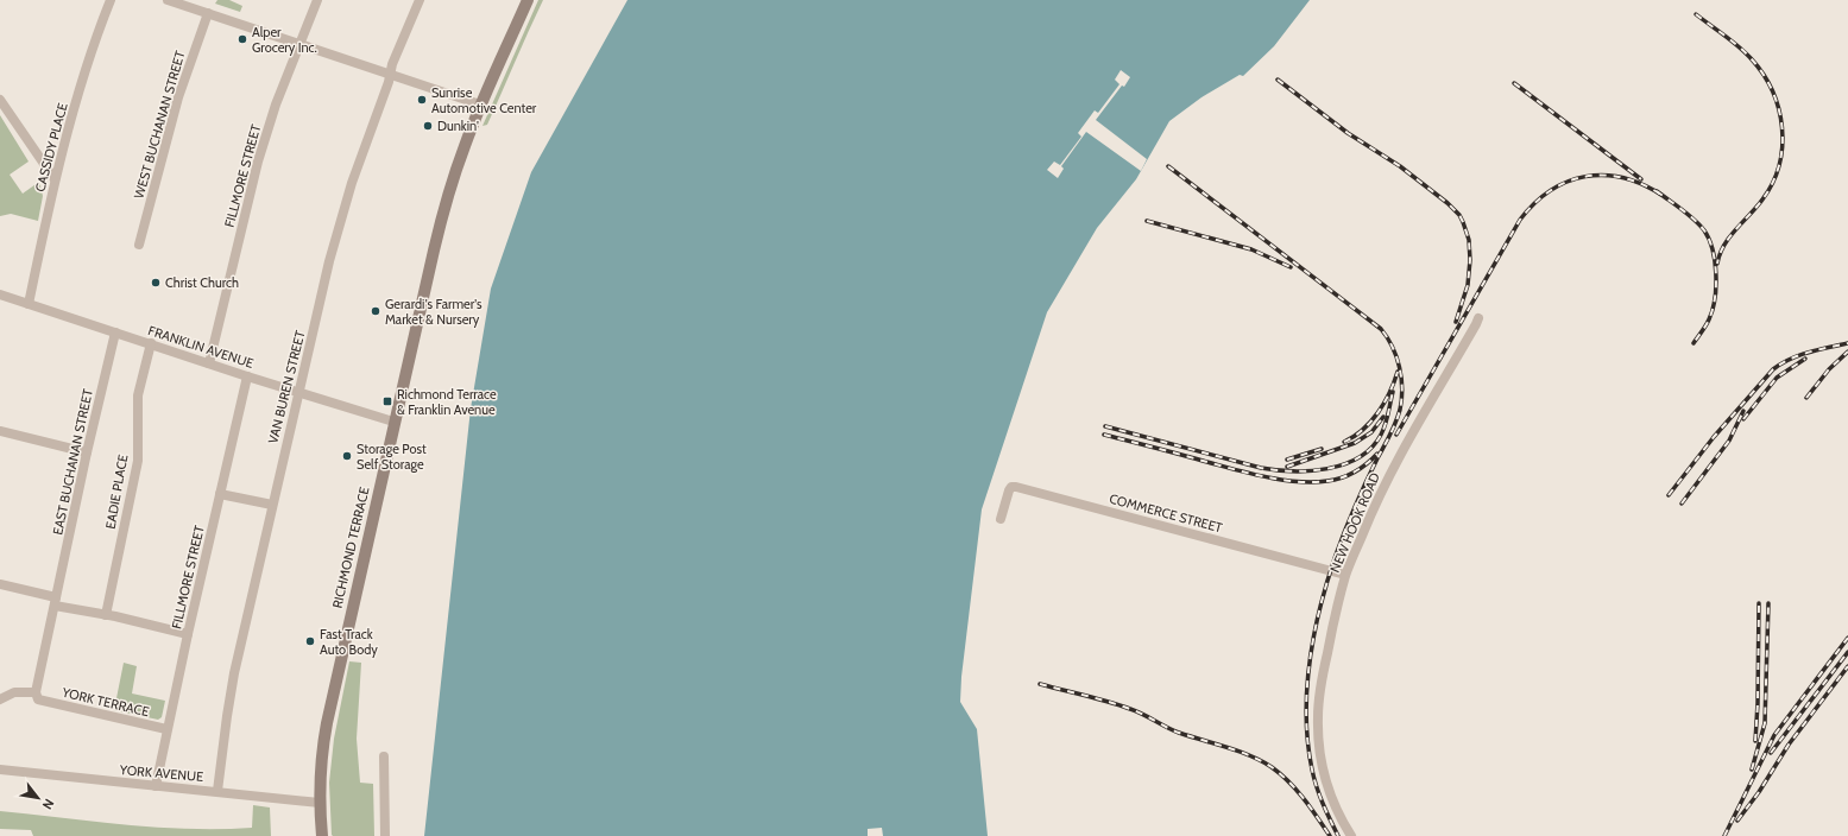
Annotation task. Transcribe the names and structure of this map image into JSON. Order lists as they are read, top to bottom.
{
  "streets": {
    "main road": ["RICHMOND TERRACE"],
    "street": [
      "WEST BUCHANAN STREET",
      "CASSIDY PLACE",
      "FILLMORE STREET",
      "FRANKLIN AVENUE",
      "VAN BUREN STREET",
      "EAST BUCHANAN STREET",
      "EADIE PLACE",
      "COMMERCE STREET",
      "NEW HOOK ROAD",
      "YORK TERRACE",
      "YORK AVENUE"
    ]
  },
  "crossings": [
    ["CASSIDY PLACE", "FRANKLIN AVENUE"],
    ["FILLMORE STREET", "FRANKLIN AVENUE"],
    ["FILLMORE STREET", "YORK TERRACE"],
    ["FILLMORE STREET", "YORK AVENUE"],
    ["FRANKLIN AVENUE", "VAN BUREN STREET"],
    ["FRANKLIN AVENUE", "EAST BUCHANAN STREET"],
    ["FRANKLIN AVENUE", "EADIE PLACE"],
    ["FRANKLIN AVENUE", "RICHMOND TERRACE"],
    ["VAN BUREN STREET", "YORK AVENUE"],
    ["EAST BUCHANAN STREET", "YORK TERRACE"],
    ["COMMERCE STREET", "NEW HOOK ROAD"],
    ["RICHMOND TERRACE", "YORK AVENUE"]
  ],
  "places": {
    "other": [
      "Alper Grocery Inc.",
      "Sunrise Automotive Center",
      "Dunkin'",
      "Christ Church",
      "Gerardi's Farmer's Market & Nursery",
      "Storage Post Self Storage",
      "Fast Track Auto Body"
    ],
    "transit": ["Richmond Terrace & Franklin Avenue"]
  },
  "north": "bottom right"
}
